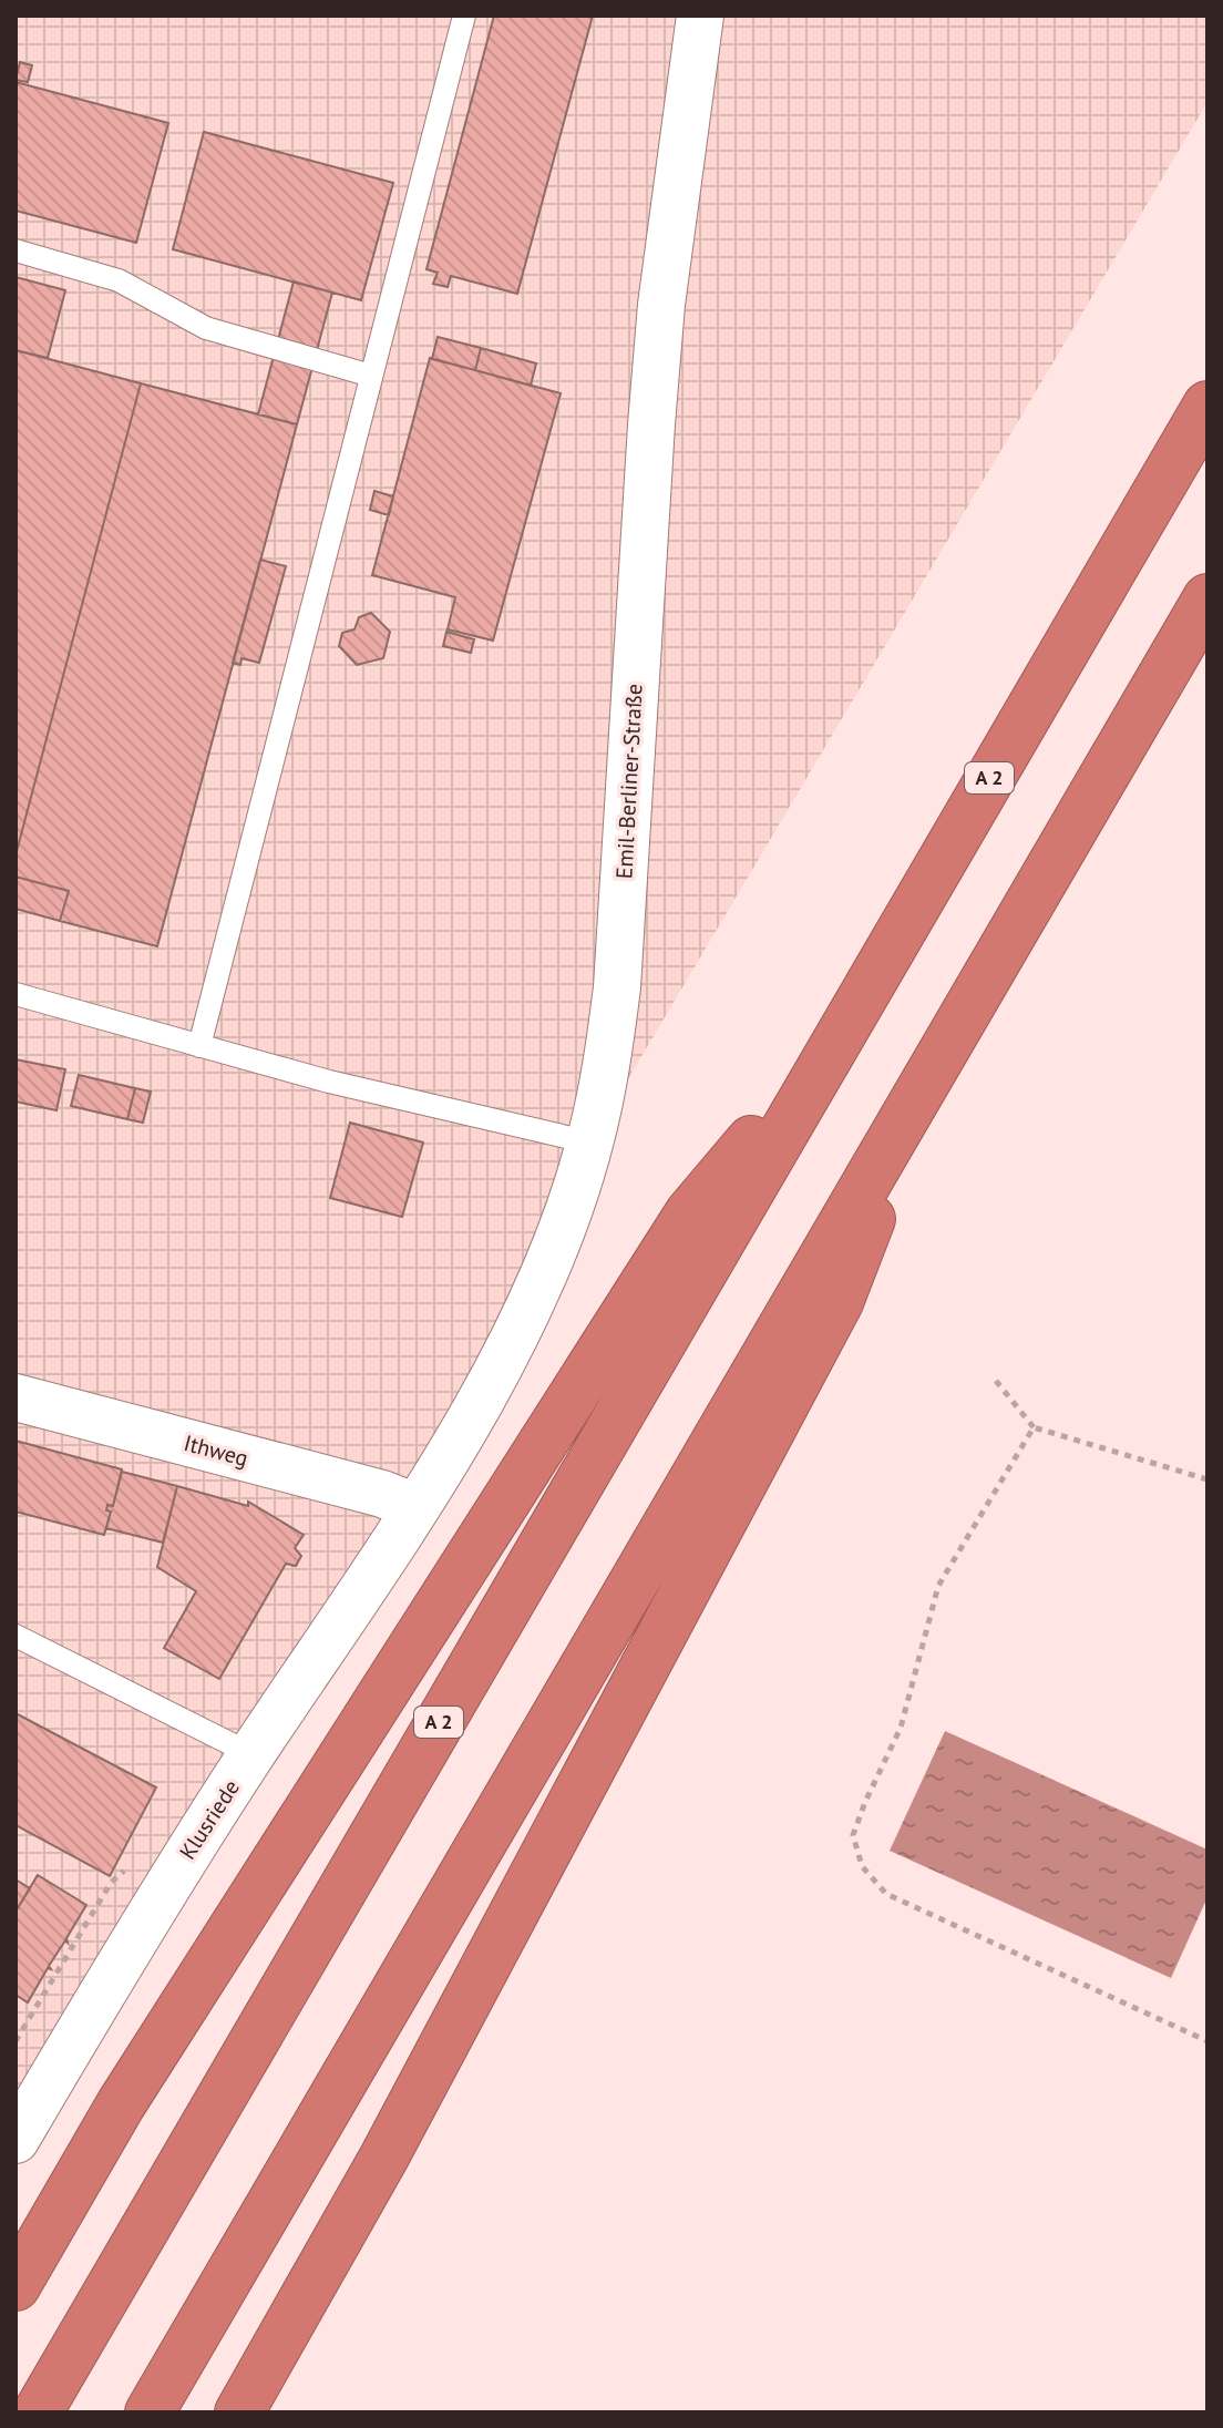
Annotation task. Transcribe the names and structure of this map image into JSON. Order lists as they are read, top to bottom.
{
  "streets": {
    "highway": ["A 2"],
    "street": ["Emil-Berliner-Straße", "Ithweg", "Klusriede"]
  },
  "crossings": [
    ["Emil-Berliner-Straße", "Ithweg"],
    ["Emil-Berliner-Straße", "Klusriede"],
    ["Ithweg", "Klusriede"]
  ]
}
